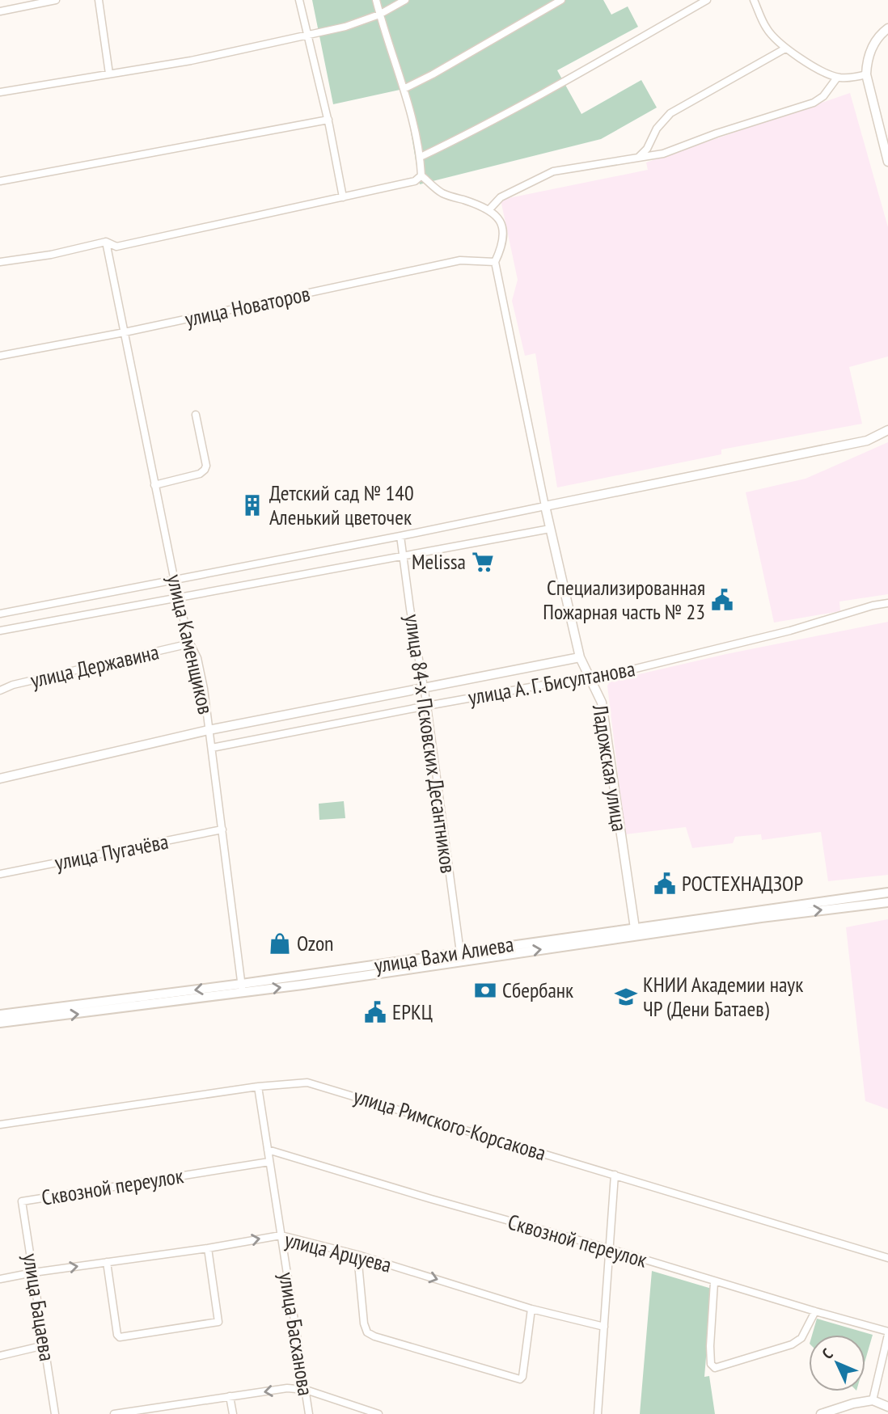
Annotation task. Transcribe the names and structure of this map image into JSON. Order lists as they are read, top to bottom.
{
  "streets": {
    "main road": ["улица Вахи Алиева"],
    "street": [
      "улица Новаторов",
      "улица Каменщиков",
      "улица Державина",
      "улица А. Г. Бисултанова",
      "улица 84-х Псковских Десантников",
      "Ладожская улица",
      "улица Пугачёва",
      "улица Римского-Корсакова",
      "Сквозной переулок",
      "улица Арцуева",
      "улица Бацаева",
      "улица Басханова"
    ]
  },
  "crossings": [
    ["улица Новаторов", "улица Каменщиков"],
    ["улица Каменщиков", "улица Державина"],
    ["улица Каменщиков", "улица А. Г. Бисултанова"],
    ["улица Каменщиков", "улица Пугачёва"],
    ["улица Каменщиков", "улица Вахи Алиева"],
    ["улица А. Г. Бисултанова", "улица 84-х Псковских Десантников"],
    ["улица А. Г. Бисултанова", "Ладожская улица"],
    ["улица 84-х Псковских Десантников", "улица Вахи Алиева"],
    ["Ладожская улица", "улица Вахи Алиева"],
    ["улица Римского-Корсакова", "улица Басханова"],
    ["Сквозной переулок", "улица Бацаева"],
    ["Сквозной переулок", "улица Басханова"],
    ["улица Арцуева", "улица Бацаева"],
    ["улица Арцуева", "улица Басханова"]
  ],
  "one_way": ["улица Арцуева"],
  "places": {
    "building": ["Детский сад № 140 Аленький цветочек"],
    "supermarket": ["Melissa"],
    "public building": ["Специализированная Пожарная часть № 23", "РОСТЕХНАДЗОР", "ЕРКЦ"],
    "shop": ["Ozon"],
    "bank": ["Сбербанк"],
    "school or university": ["КНИИ Академии наук ЧР (Дени Батаев)"]
  },
  "north": "top left"
}
